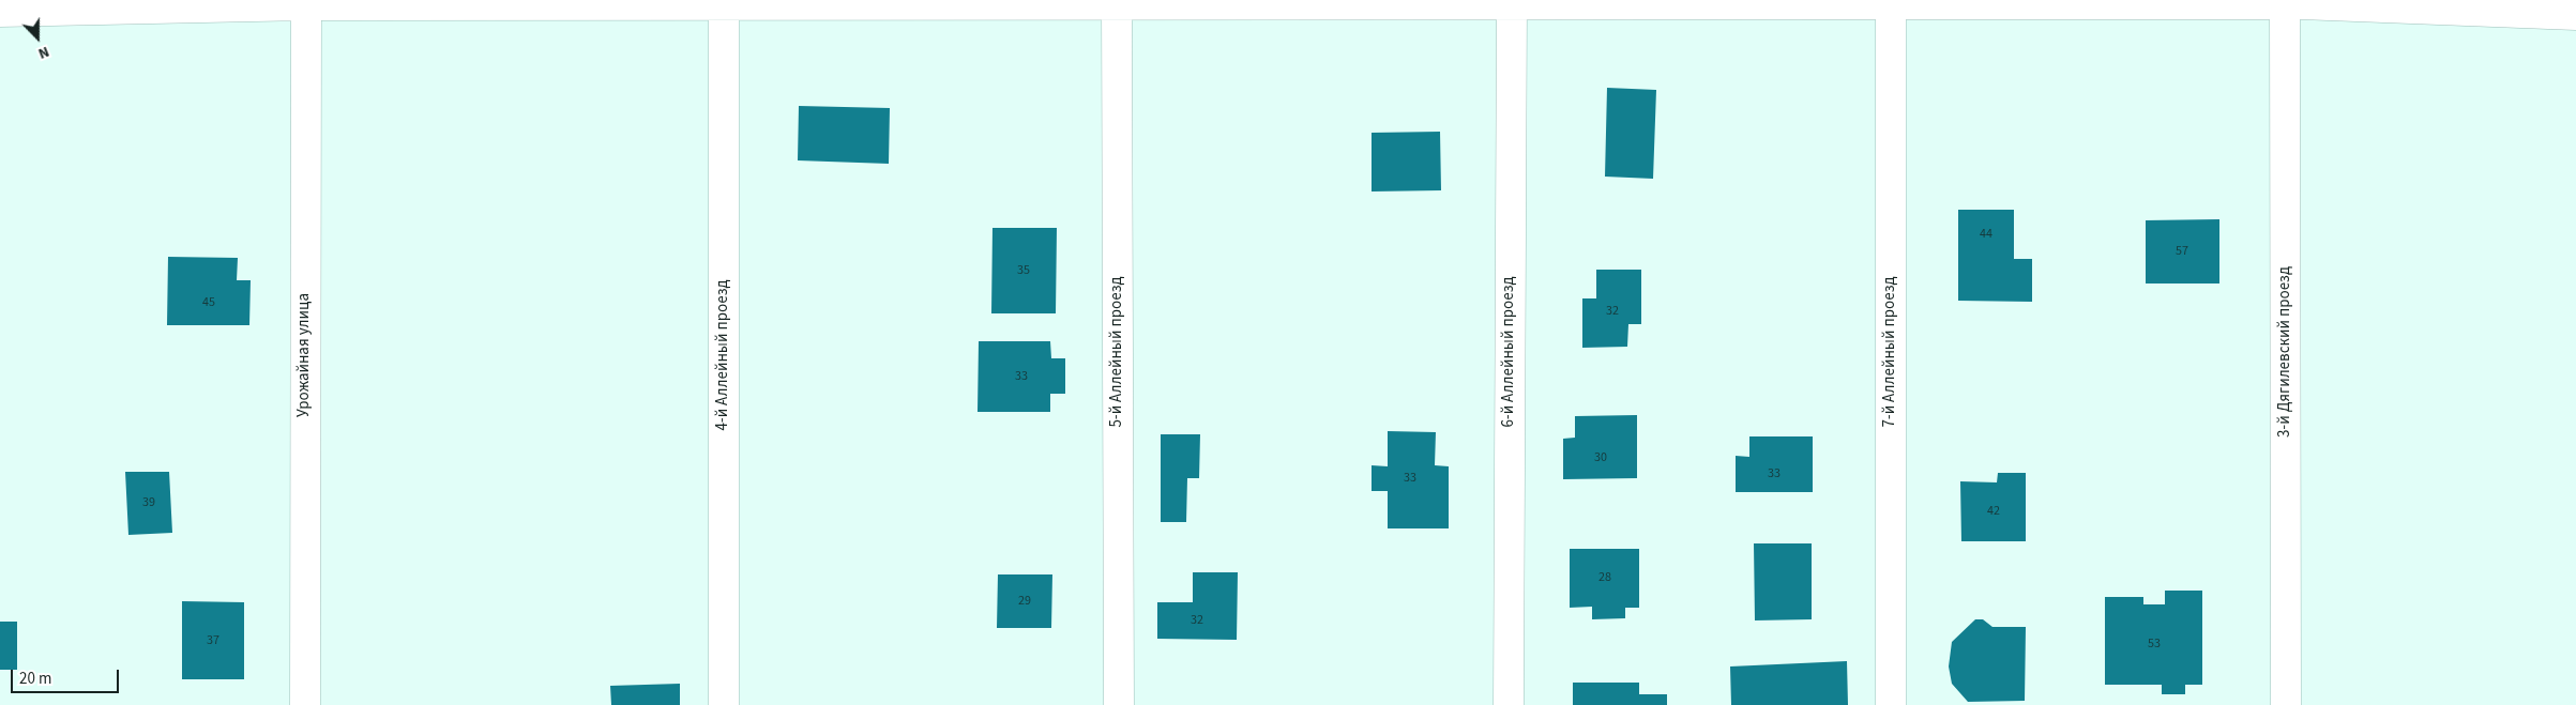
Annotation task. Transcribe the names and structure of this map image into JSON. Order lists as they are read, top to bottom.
{
  "streets": {
    "street": [
      "5-й Аллейный проезд",
      "6-й Аллейный проезд",
      "7-й Аллейный проезд",
      "3-й Дягилевский проезд",
      "Урожайная улица",
      "4-й Аллейный проезд"
    ]
  },
  "house_numbers": [
    "44",
    "57",
    "35",
    "45",
    "32",
    "33",
    "30",
    "33",
    "33",
    "39",
    "42",
    "28",
    "29",
    "32",
    "37",
    "53"
  ],
  "scale_bar": "20 m",
  "north": "bottom"
}
